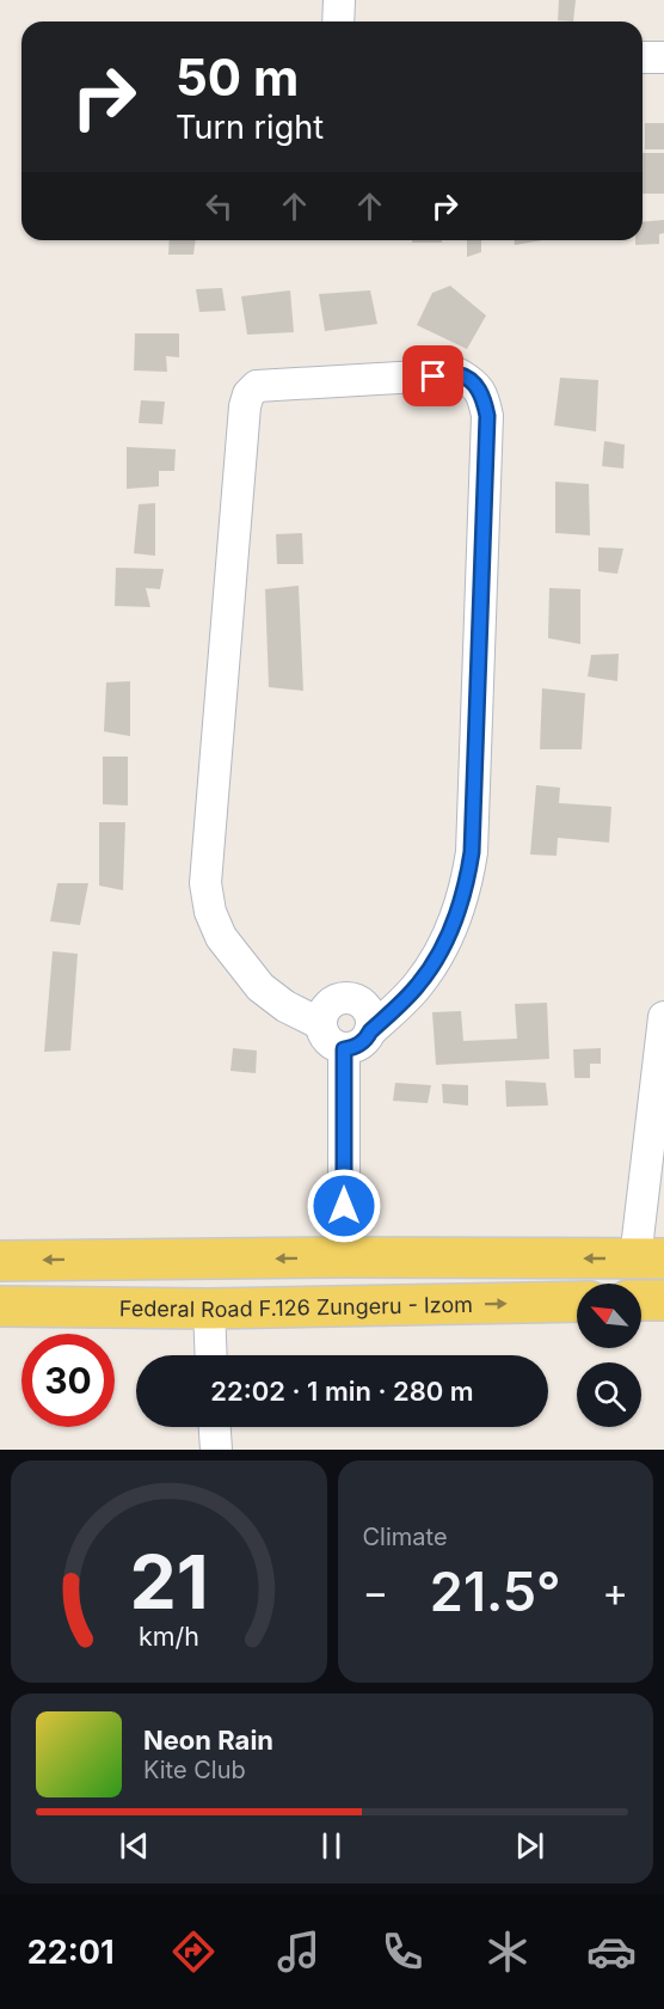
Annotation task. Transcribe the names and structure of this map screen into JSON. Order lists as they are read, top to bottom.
{
  "streets": {
    "main road": ["Federal Road F.126 Zungeru - Izom"]
  },
  "north": "top left",
  "page": {
    "turn": ["50 m", "Turn right"],
    "limit": "30",
    "trip": "22:02 · 1 min · 280 m",
    "tile": "Climate",
    "heat": ["−", "21.5°", "+"],
    "song": ["Neon Rain", "Kite Club"],
    "tabs": "22:01",
    "gauge": ["21", "km/h"]
  }
}
